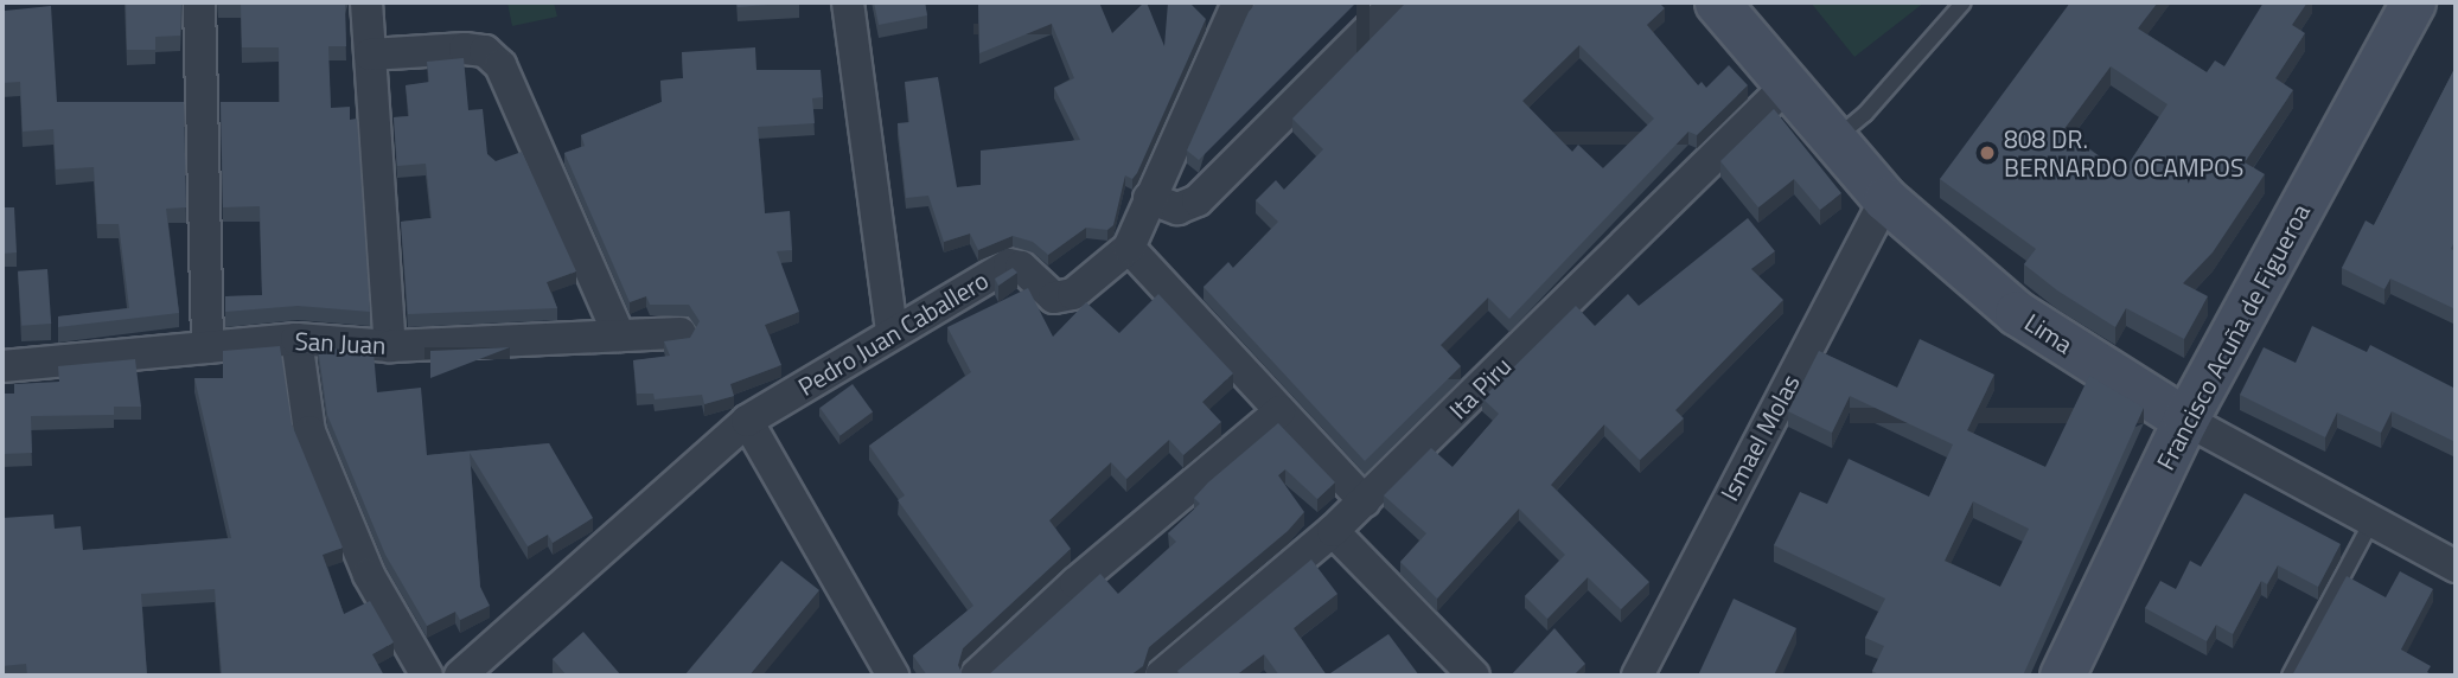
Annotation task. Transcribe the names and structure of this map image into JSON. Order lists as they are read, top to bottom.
{
  "streets": {
    "street": [
      "Pedro Juan Caballero",
      "Lima",
      "Francisco Acuña de Figueroa",
      "San Juan",
      "Ita Piru",
      "Ismael Molas"
    ]
  },
  "crossings": [
    ["Lima", "Francisco Acuña de Figueroa"],
    ["Lima", "Ita Piru"],
    ["Lima", "Ismael Molas"]
  ],
  "places": ["808 DR. BERNARDO OCAMPOS"]
}
